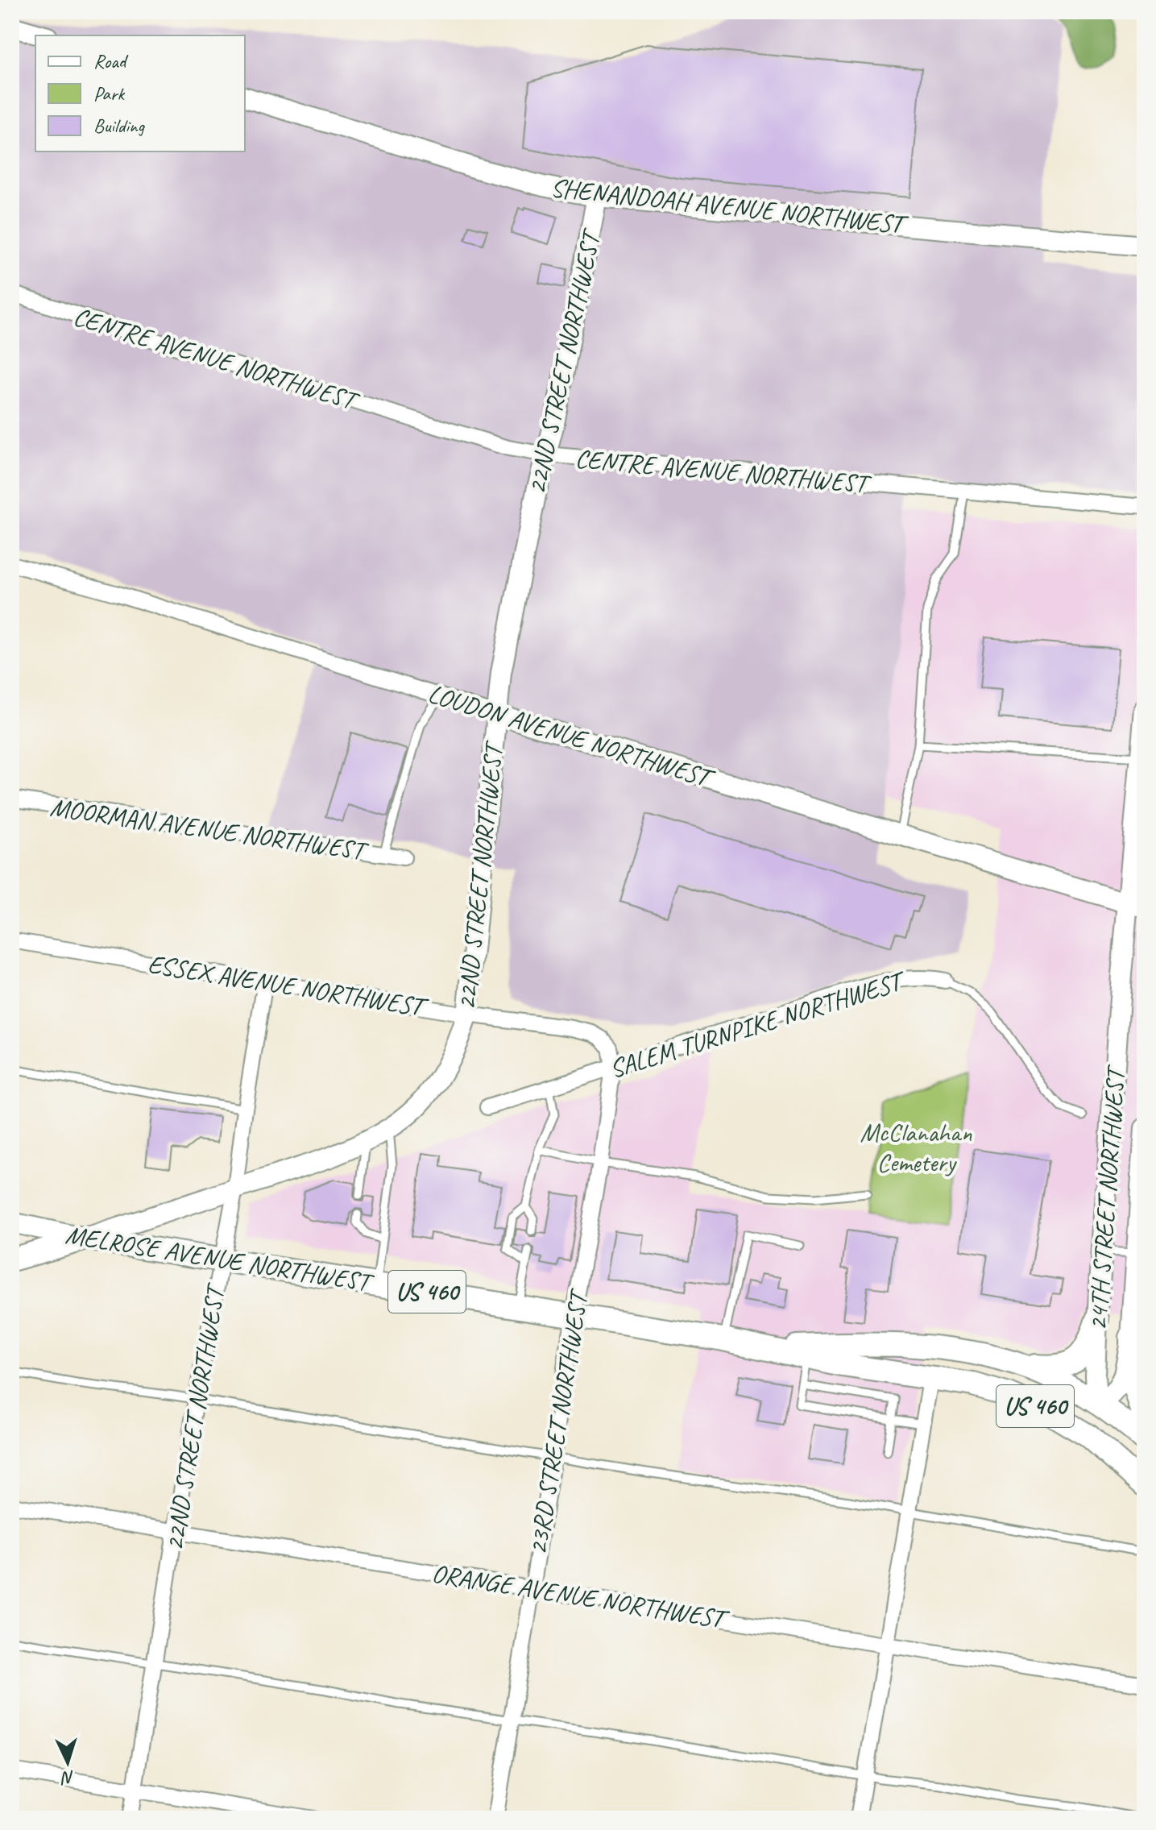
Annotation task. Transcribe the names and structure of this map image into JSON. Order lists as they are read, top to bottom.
{
  "streets": {
    "main road": ["MELROSE AVENUE NORTHWEST", "US 460"],
    "street": [
      "SHENANDOAH AVENUE NORTHWEST",
      "CENTRE AVENUE NORTHWEST",
      "22ND STREET NORTHWEST",
      "LOUDON AVENUE NORTHWEST",
      "MOORMAN AVENUE NORTHWEST",
      "ESSEX AVENUE NORTHWEST",
      "SALEM TURNPIKE NORTHWEST",
      "24TH STREET NORTHWEST",
      "23RD STREET NORTHWEST",
      "ORANGE AVENUE NORTHWEST"
    ]
  },
  "crossings": [
    ["SHENANDOAH AVENUE NORTHWEST", "22ND STREET NORTHWEST"],
    ["CENTRE AVENUE NORTHWEST", "22ND STREET NORTHWEST"],
    ["22ND STREET NORTHWEST", "LOUDON AVENUE NORTHWEST"],
    ["22ND STREET NORTHWEST", "ESSEX AVENUE NORTHWEST"],
    ["22ND STREET NORTHWEST", "MELROSE AVENUE NORTHWEST"],
    ["22ND STREET NORTHWEST", "ORANGE AVENUE NORTHWEST"],
    ["LOUDON AVENUE NORTHWEST", "24TH STREET NORTHWEST"],
    ["ESSEX AVENUE NORTHWEST", "SALEM TURNPIKE NORTHWEST"],
    ["ESSEX AVENUE NORTHWEST", "23RD STREET NORTHWEST"],
    ["SALEM TURNPIKE NORTHWEST", "23RD STREET NORTHWEST"],
    ["24TH STREET NORTHWEST", "MELROSE AVENUE NORTHWEST"],
    ["MELROSE AVENUE NORTHWEST", "US 460"],
    ["MELROSE AVENUE NORTHWEST", "23RD STREET NORTHWEST"],
    ["23RD STREET NORTHWEST", "ORANGE AVENUE NORTHWEST"]
  ],
  "parks": ["McClanahan Cemetery"],
  "legend": ["Road", "Park", "Building"],
  "north": "bottom"
}
